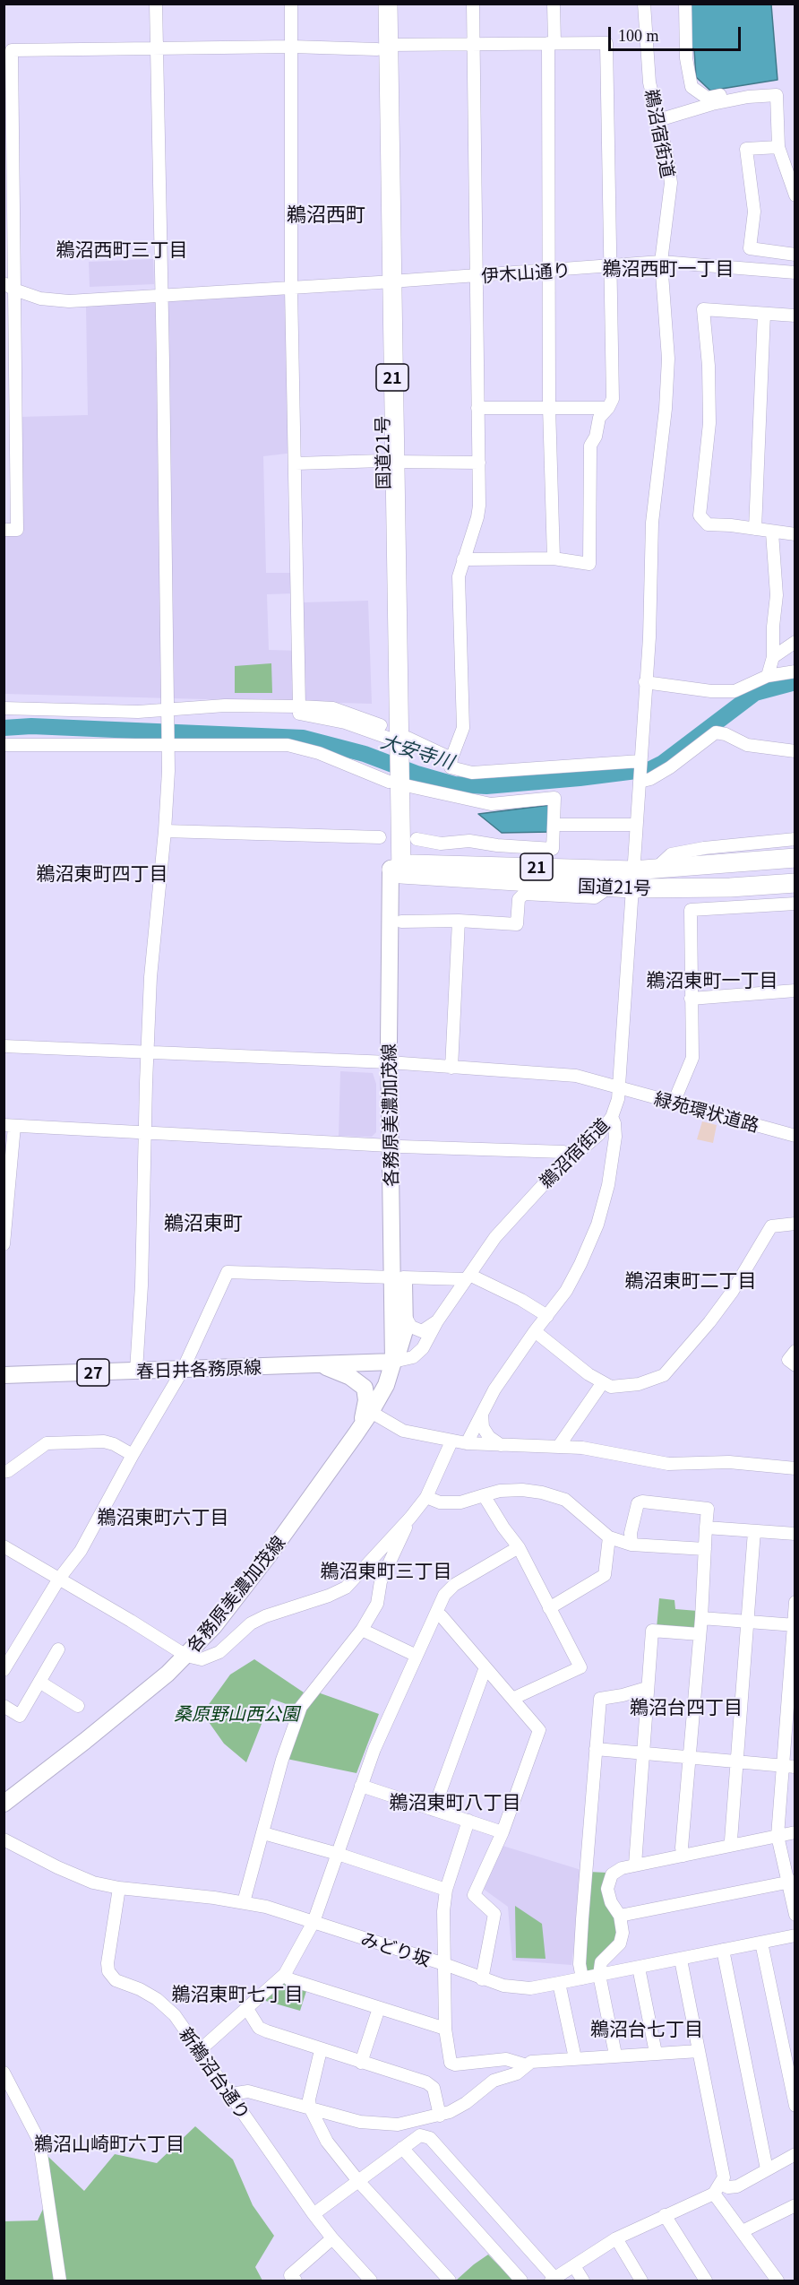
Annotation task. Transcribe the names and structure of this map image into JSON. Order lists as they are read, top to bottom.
{
  "streets": {
    "highway": ["21", "国道21号"],
    "main road": ["各務原美濃加茂線", "春日井各務原線", "27"],
    "street": [
      "鵜沼宿街道",
      "伊木山通り",
      "緑苑環状道路",
      "みどり坂",
      "新鵜沼台通り"
    ]
  },
  "crossings": [
    ["鵜沼宿街道", "伊木山通り"],
    ["鵜沼宿街道", "国道21号"],
    ["鵜沼宿街道", "緑苑環状道路"],
    ["鵜沼宿街道", "各務原美濃加茂線"],
    ["鵜沼宿街道", "春日井各務原線"],
    ["伊木山通り", "国道21号"],
    ["国道21号", "各務原美濃加茂線"],
    ["緑苑環状道路", "各務原美濃加茂線"],
    ["各務原美濃加茂線", "春日井各務原線"],
    ["みどり坂", "新鵜沼台通り"]
  ],
  "districts": [
    "鵜沼西町",
    "鵜沼西町三丁目",
    "鵜沼西町一丁目",
    "鵜沼東町四丁目",
    "鵜沼東町一丁目",
    "鵜沼東町",
    "鵜沼東町二丁目",
    "鵜沼東町六丁目",
    "鵜沼東町三丁目",
    "鵜沼台四丁目",
    "鵜沼東町八丁目",
    "鵜沼東町七丁目",
    "鵜沼台七丁目",
    "鵜沼山崎町六丁目"
  ],
  "water": ["大安寺川"],
  "parks": ["桑原野山西公園"],
  "scale_bar": "100 m"
}
